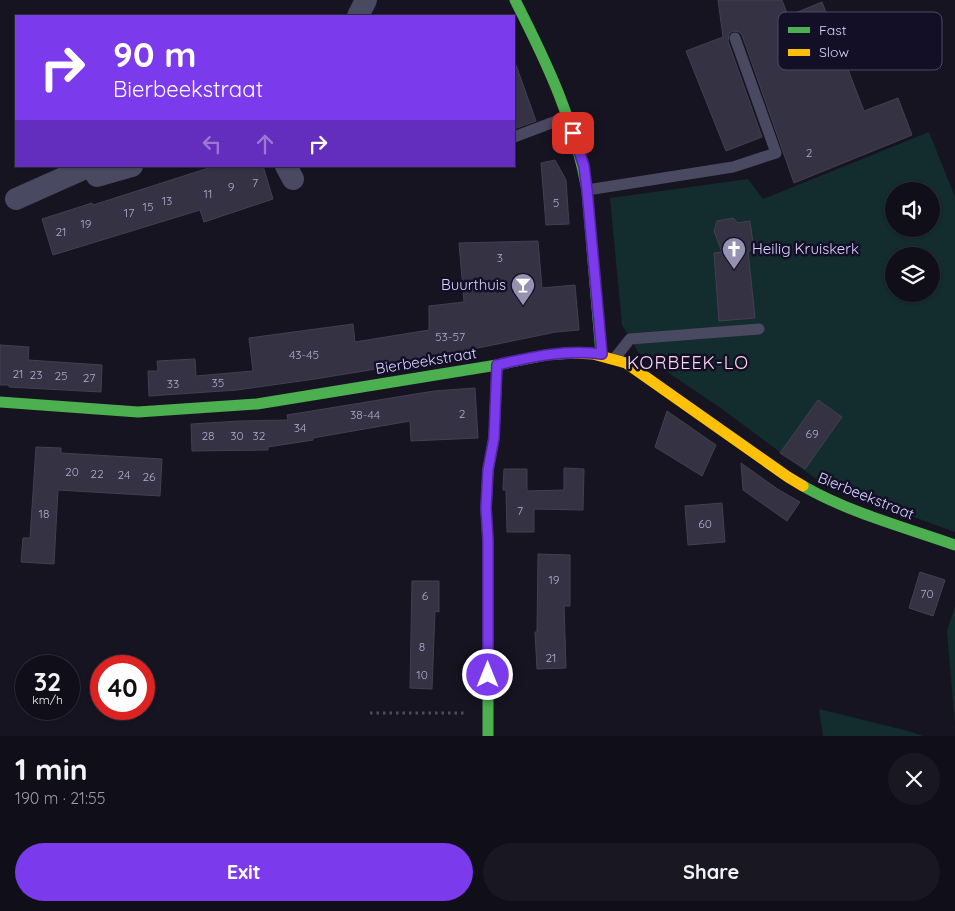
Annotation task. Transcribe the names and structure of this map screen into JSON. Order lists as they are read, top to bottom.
{
  "streets": {
    "street": ["Bierbeekstraat"]
  },
  "districts": ["KORBEEK-LO"],
  "places": {
    "church": ["Heilig Kruiskerk"],
    "bar": ["Buurthuis"]
  },
  "house_numbers": [
    "2",
    "7",
    "9",
    "11",
    "13",
    "5",
    "15",
    "17",
    "19",
    "21",
    "3",
    "53-57",
    "43-45",
    "21",
    "23",
    "25",
    "27",
    "35",
    "33",
    "2",
    "38-44",
    "34",
    "69",
    "28",
    "30",
    "32",
    "20",
    "22",
    "24",
    "26",
    "7",
    "18",
    "60",
    "19",
    "70",
    "6",
    "8",
    "21",
    "10"
  ],
  "legend": ["Fast", "Slow"],
  "page": {
    "turn": ["90 m", "Bierbeekstraat"],
    "speed": "32 km/h",
    "limit": "40",
    "heading": ["1 min", "190 m · 21:55"],
    "buttons": ["Exit", "Share"]
  }
}
